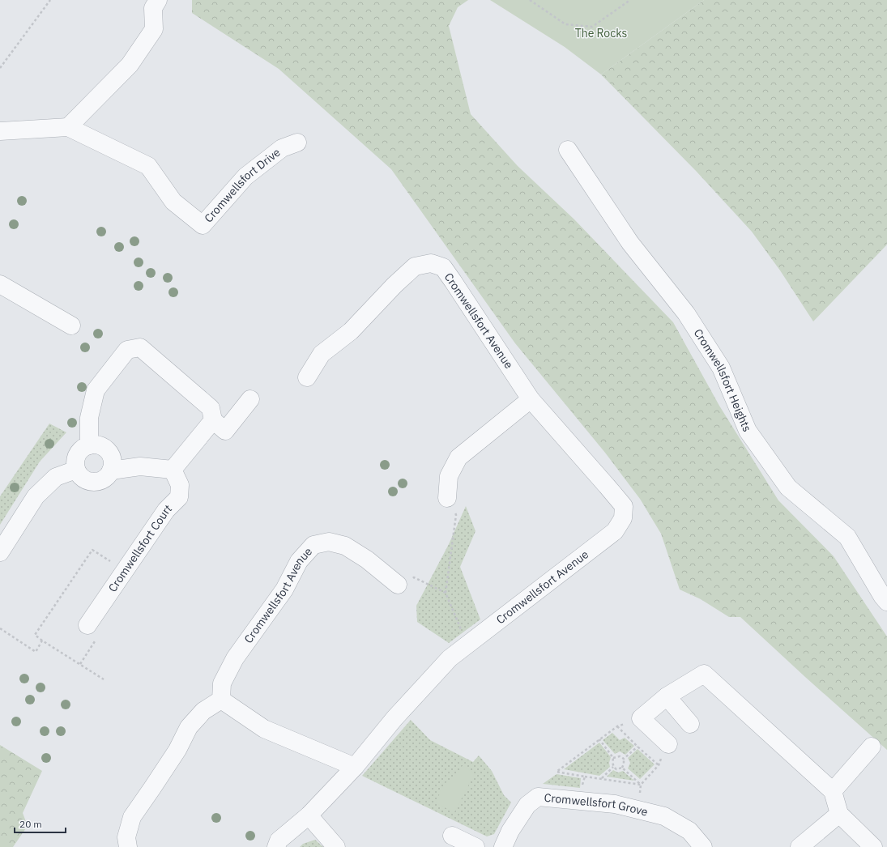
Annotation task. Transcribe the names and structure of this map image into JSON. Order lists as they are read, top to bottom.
{
  "streets": {
    "street": [
      "Cromwellsfort Drive",
      "Cromwellsfort Avenue",
      "Cromwellsfort Heights",
      "Cromwellsfort Court",
      "Cromwellsfort Grove"
    ]
  },
  "parks": ["The Rocks"],
  "scale_bar": "20 m"
}
